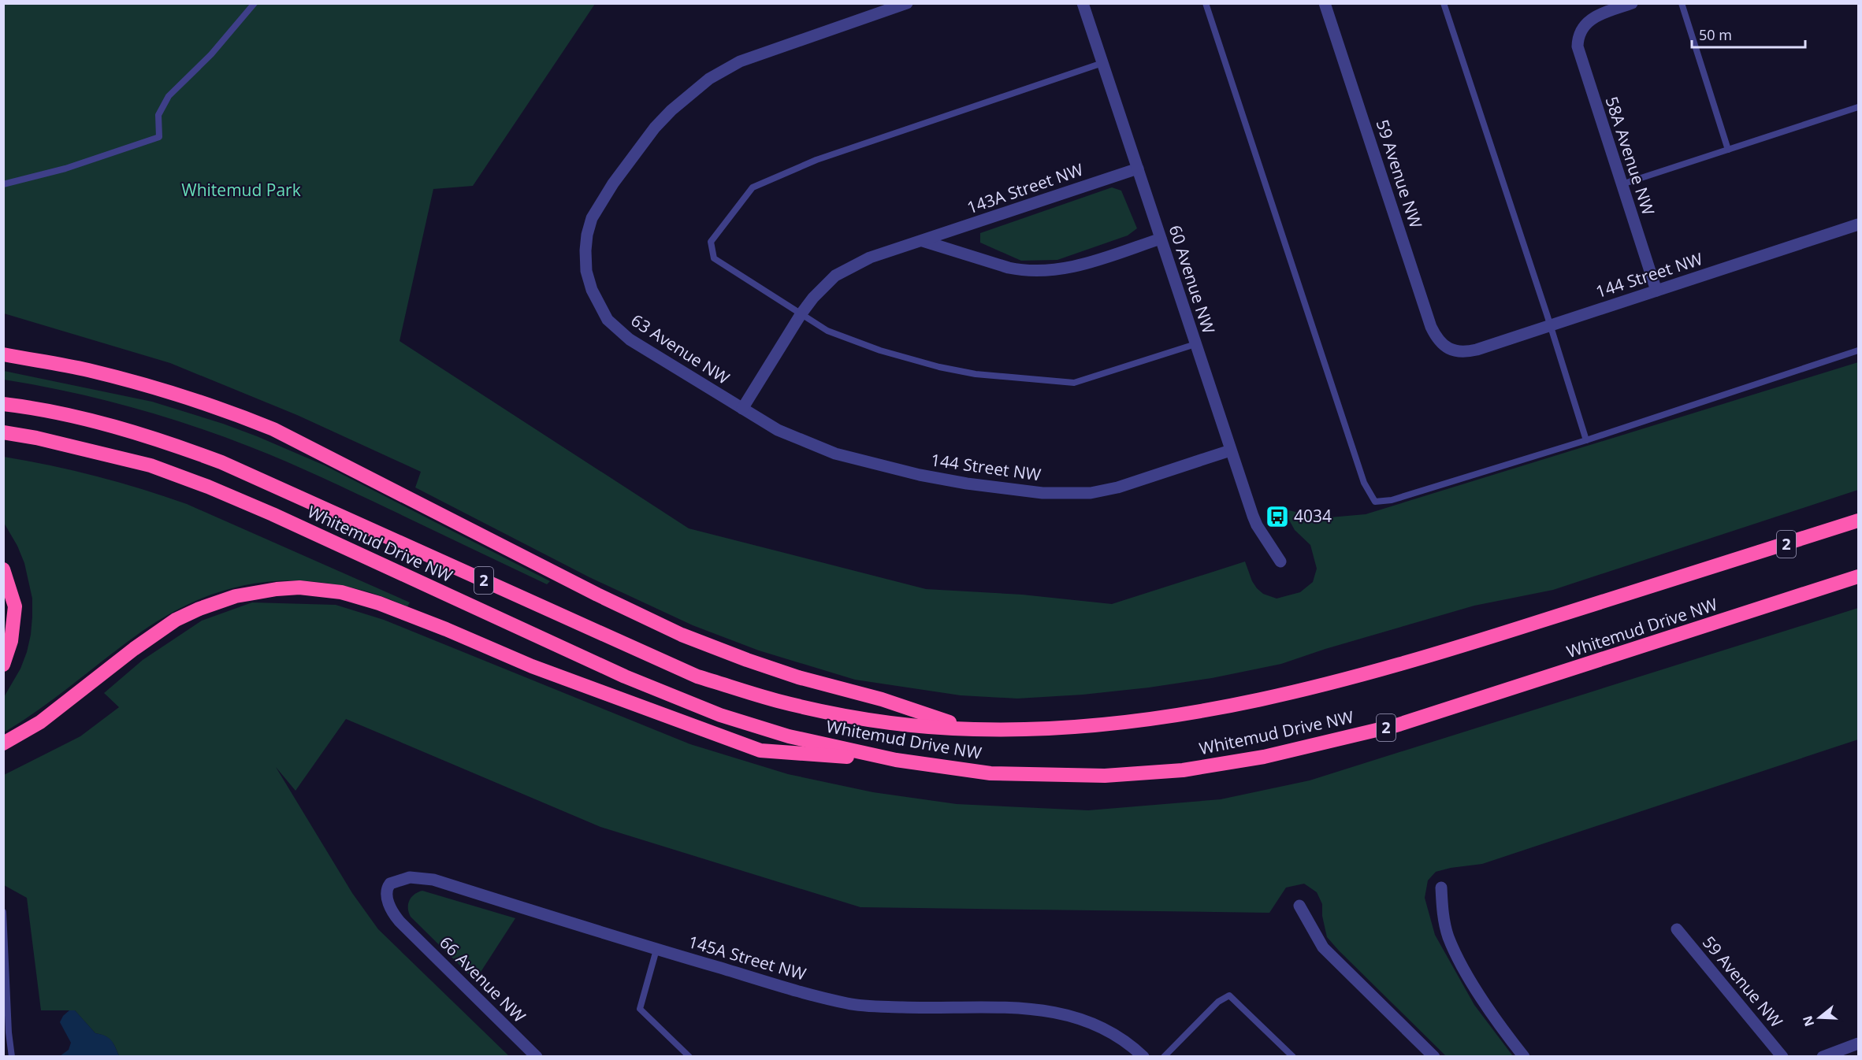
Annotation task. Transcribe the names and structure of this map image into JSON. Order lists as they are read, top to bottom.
{
  "streets": {
    "highway": ["Whitemud Drive NW", "2"],
    "street": [
      "58A Avenue NW",
      "59 Avenue NW",
      "143A Street NW",
      "144 Street NW",
      "60 Avenue NW",
      "63 Avenue NW",
      "145A Street NW",
      "66 Avenue NW"
    ]
  },
  "crossings": [
    ["58A Avenue NW", "144 Street NW"],
    ["59 Avenue NW", "144 Street NW"],
    ["143A Street NW", "144 Street NW"],
    ["143A Street NW", "60 Avenue NW"],
    ["143A Street NW", "63 Avenue NW"],
    ["144 Street NW", "60 Avenue NW"],
    ["144 Street NW", "63 Avenue NW"],
    ["145A Street NW", "66 Avenue NW"]
  ],
  "parks": ["Whitemud Park"],
  "places": {
    "bus stop": ["4034"]
  },
  "scale_bar": "50 m",
  "north": "left"
}
